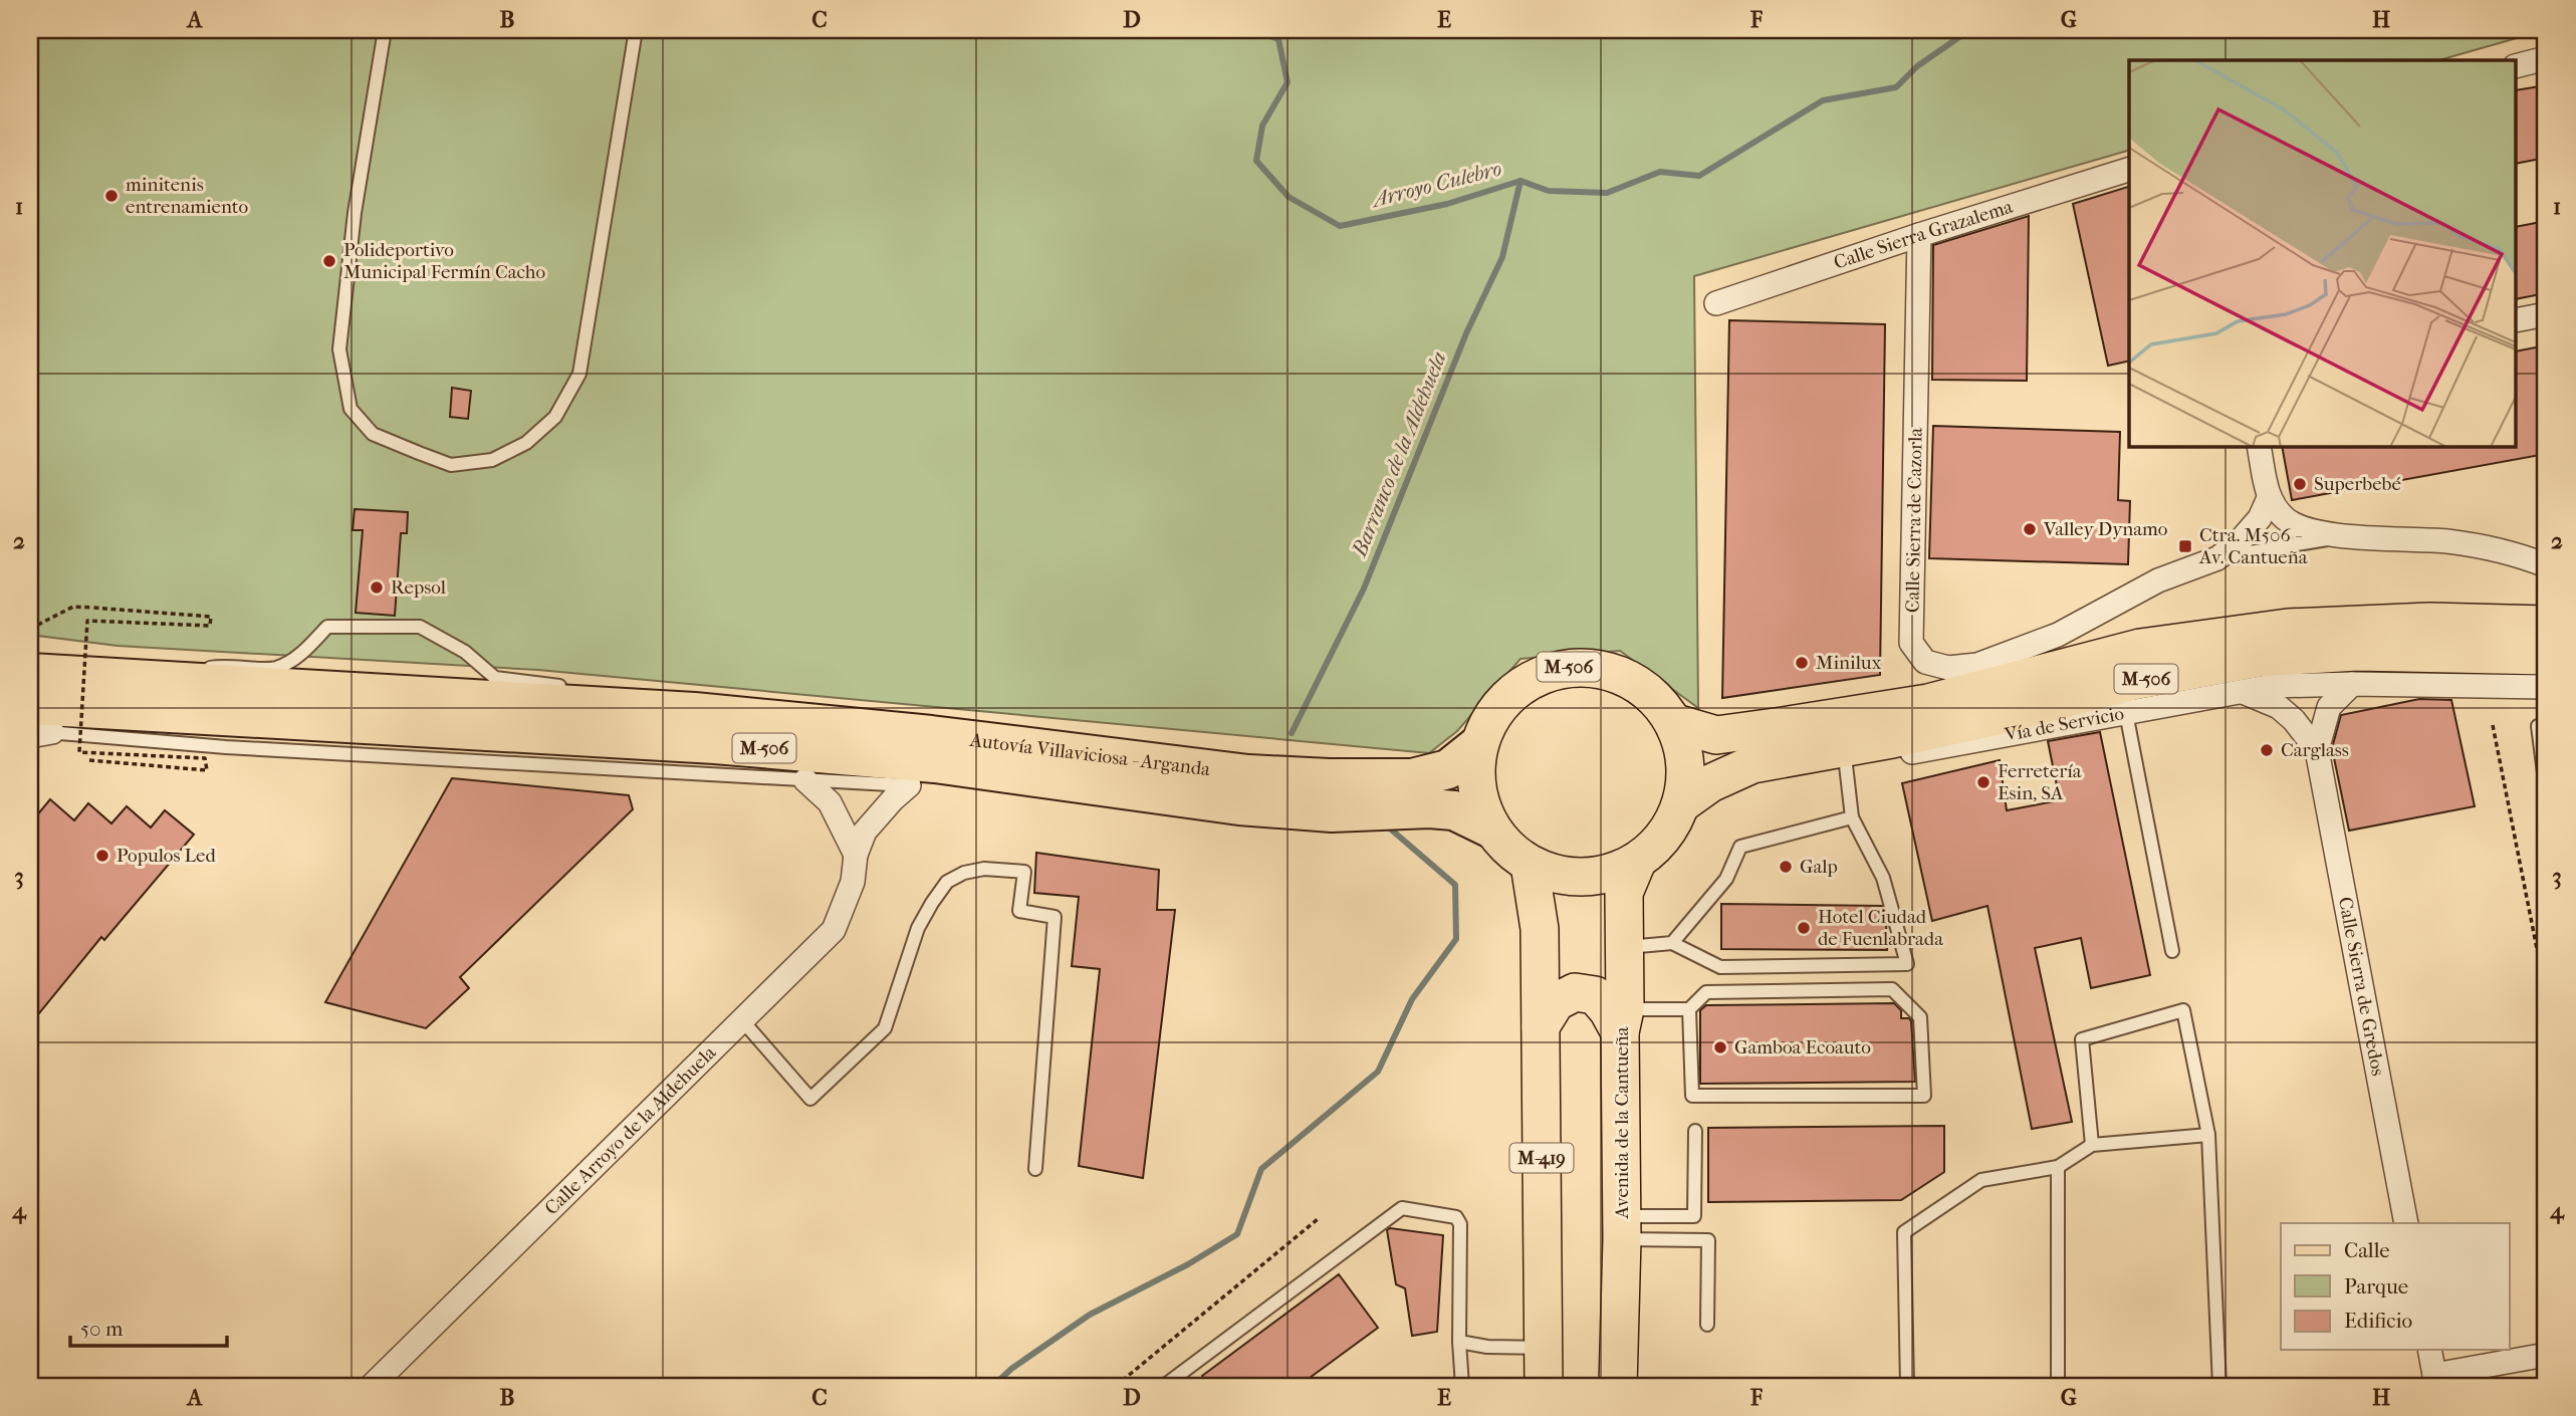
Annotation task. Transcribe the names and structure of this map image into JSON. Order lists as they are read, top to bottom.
{
  "streets": {
    "highway": ["M-506", "Autovía Villaviciosa - Arganda"],
    "main road": ["Avenida de la Cantueña", "M-419"],
    "street": [
      "Calle Sierra Grazalema",
      "Calle Sierra de Cazorla",
      "Vía de Servicio",
      "Calle Sierra de Gredos",
      "Calle Arroyo de la Aldehuela"
    ]
  },
  "crossings": [
    ["Calle Sierra Grazalema", "Calle Sierra de Cazorla"],
    ["M-506", "Vía de Servicio"],
    ["M-506", "Autovía Villaviciosa - Arganda"],
    ["M-506", "Avenida de la Cantueña"],
    ["M-506", "M-419"],
    ["Vía de Servicio", "Autovía Villaviciosa - Arganda"],
    ["Vía de Servicio", "Calle Sierra de Gredos"],
    ["Vía de Servicio", "Avenida de la Cantueña"],
    ["Vía de Servicio", "M-419"],
    ["Autovía Villaviciosa - Arganda", "Avenida de la Cantueña"],
    ["Autovía Villaviciosa - Arganda", "M-419"],
    ["Avenida de la Cantueña", "M-419"]
  ],
  "water": ["Arroyo Culebro", "Barranco de la Aldehuela"],
  "places": {
    "other": [
      "minitenis entrenamiento",
      "Polideportivo Municipal Fermín Cacho",
      "Superbebé",
      "Valley Dynamo",
      "Repsol",
      "Minilux",
      "Carglass",
      "Ferretería Esin, SA",
      "Populos Led",
      "Galp",
      "Hotel Ciudad de Fuenlabrada",
      "Gamboa Ecoauto"
    ],
    "transit": ["Ctra. M506 - Av. Cantueña"]
  },
  "legend": ["Calle", "Parque", "Edificio"],
  "scale_bar": "50 m",
  "grid": {
    "columns": [
      "A",
      "B",
      "C",
      "D",
      "E",
      "F",
      "G",
      "H"
    ],
    "rows": [
      "1",
      "2",
      "3",
      "4"
    ]
  }
}
